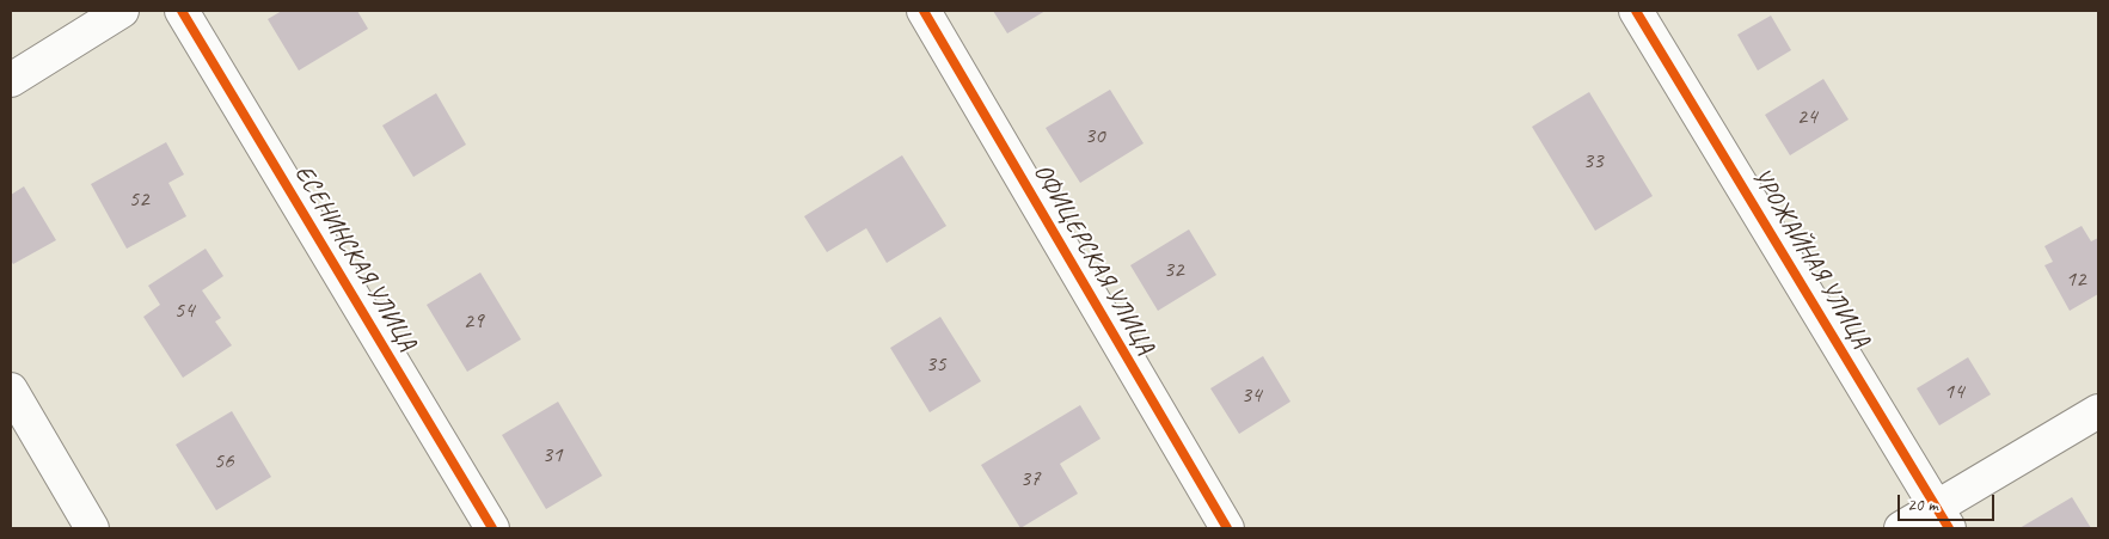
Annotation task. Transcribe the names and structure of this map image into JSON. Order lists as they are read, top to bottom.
{
  "streets": {
    "street": ["ЕСЕНИНСКАЯ УЛИЦА", "УРОЖАЙНАЯ УЛИЦА", "ОФИЦЕРСКАЯ УЛИЦА"]
  },
  "house_numbers": [
    "24",
    "30",
    "33",
    "52",
    "32",
    "12",
    "54",
    "29",
    "35",
    "14",
    "34",
    "31",
    "56",
    "37"
  ],
  "scale_bar": "20 m"
}
